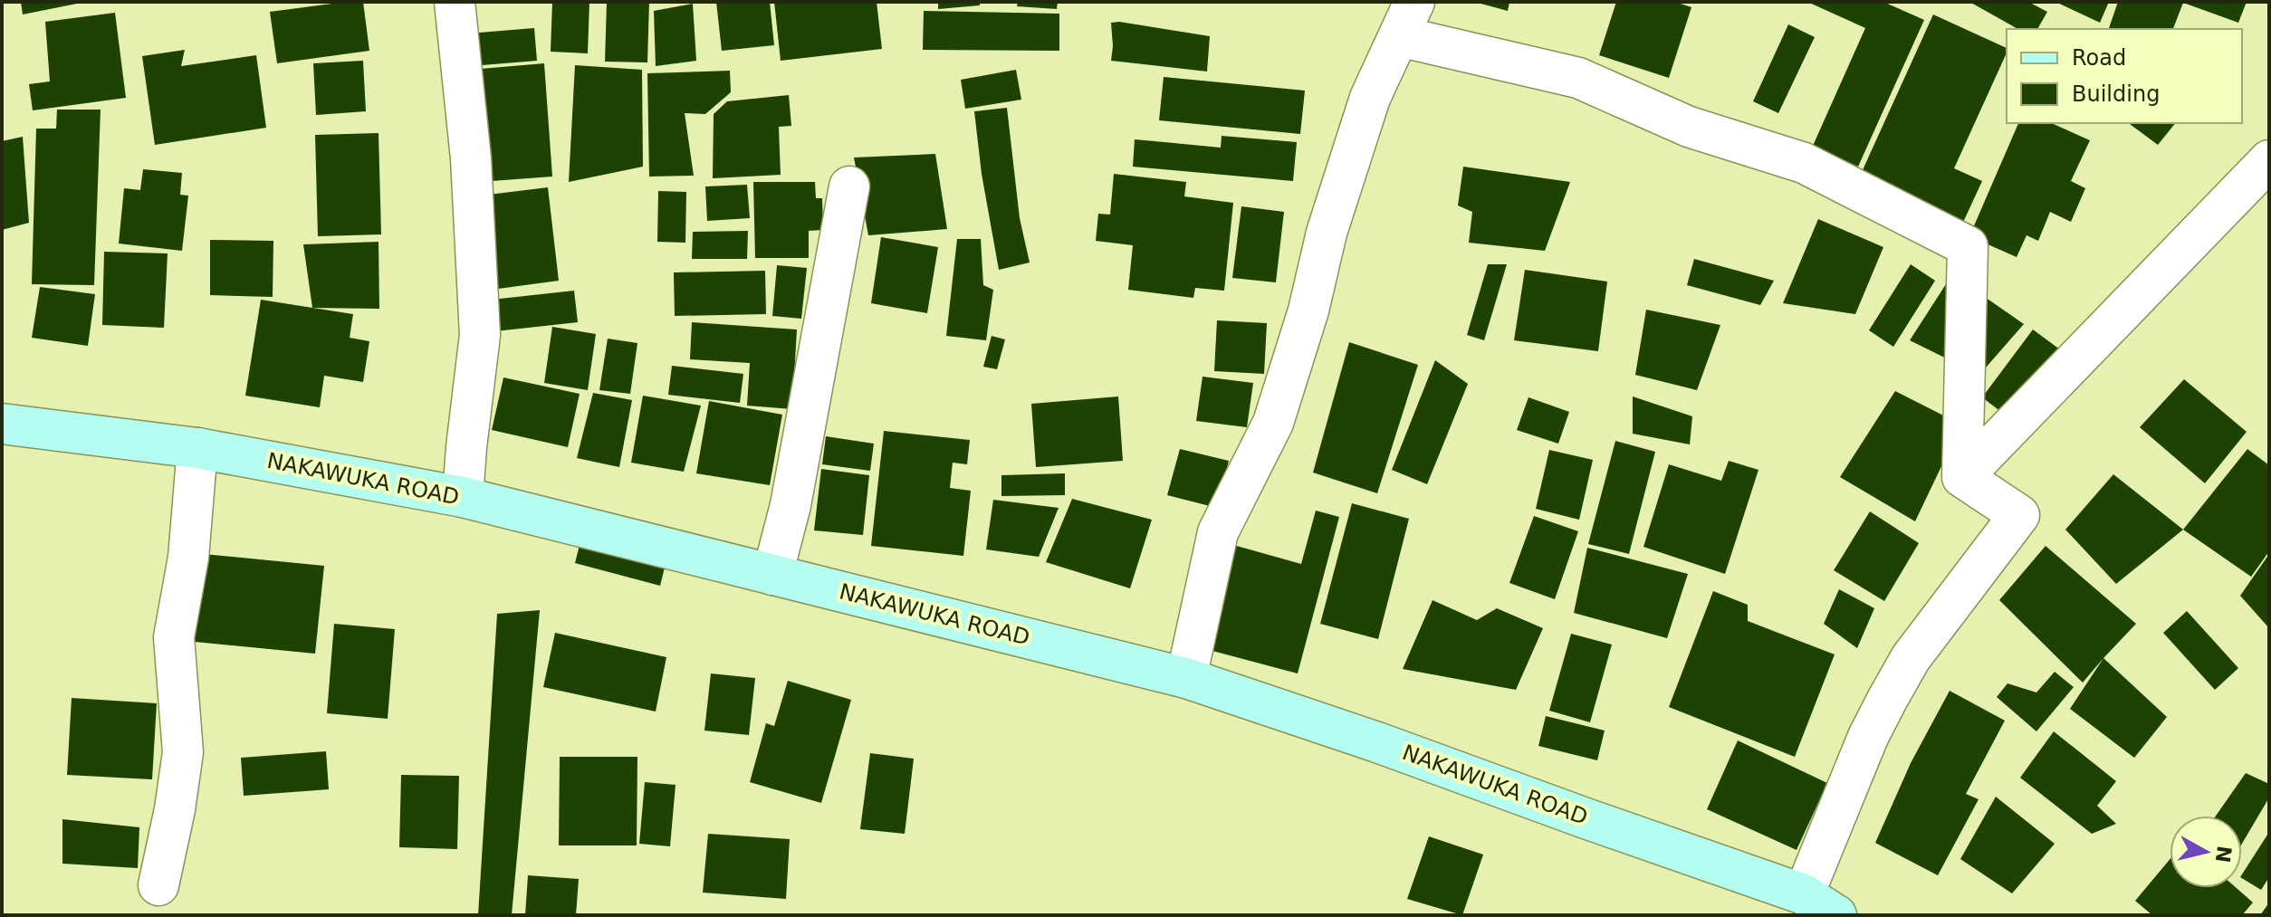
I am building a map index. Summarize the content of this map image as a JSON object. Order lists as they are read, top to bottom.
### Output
{
  "streets": {
    "main road": ["NAKAWUKA ROAD"]
  },
  "legend": ["Road", "Building"],
  "north": "right"
}
